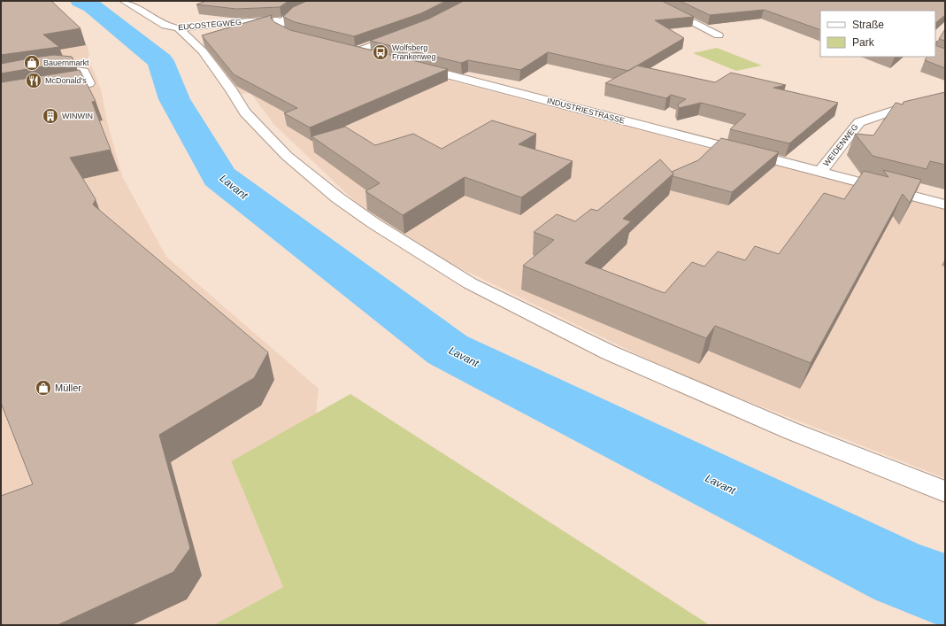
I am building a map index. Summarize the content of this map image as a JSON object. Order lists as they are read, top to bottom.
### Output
{
  "streets": {
    "street": ["EUCOSTEGWEG", "INDUSTRIESTRASSE", "WEIDENWEG"]
  },
  "crossings": [
    ["INDUSTRIESTRASSE", "WEIDENWEG"]
  ],
  "water": ["Lavant"],
  "places": {
    "bus stop": ["Wolfsberg Frankenweg"],
    "shop": ["Bauernmarkt", "Müller"],
    "restaurant": ["McDonald's"],
    "building": ["WINWIN"]
  },
  "legend": ["Straße", "Park"]
}
